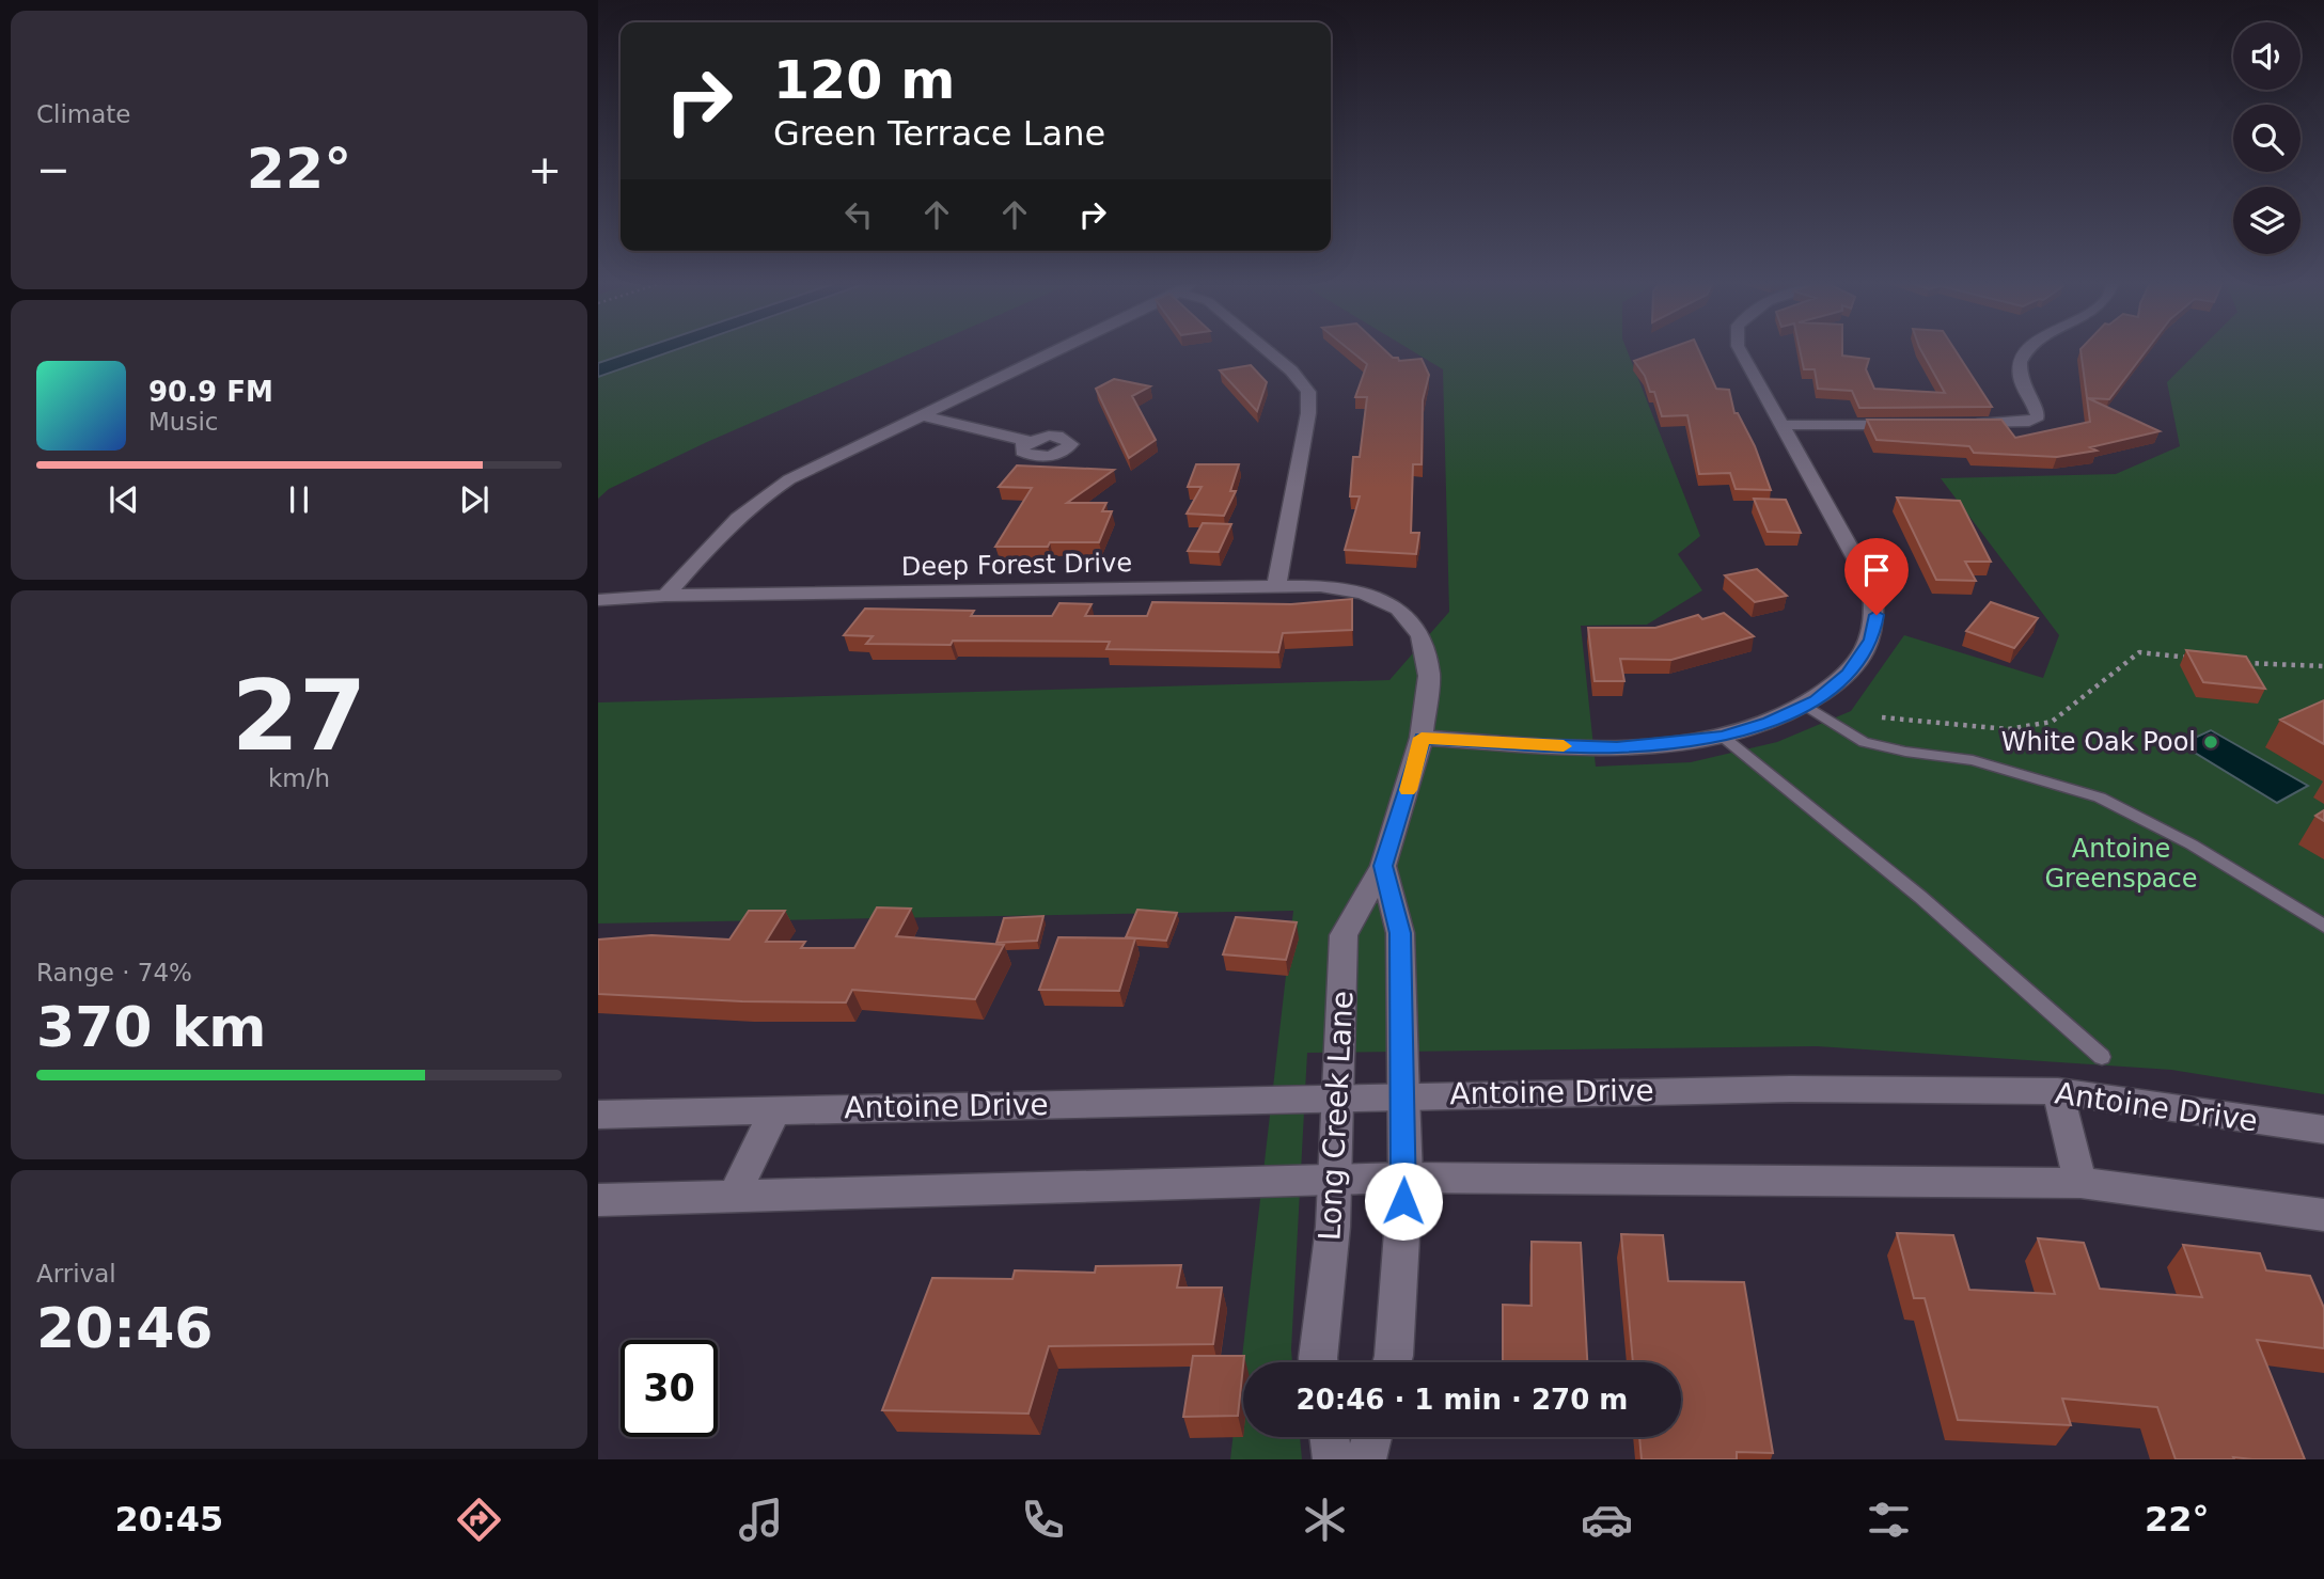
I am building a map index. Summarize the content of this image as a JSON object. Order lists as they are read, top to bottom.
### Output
{
  "streets": {
    "street": ["Deep Forest Drive", "Antoine Drive", "Long Creek Lane"]
  },
  "crossings": [
    ["Deep Forest Drive", "Long Creek Lane"],
    ["Antoine Drive", "Long Creek Lane"]
  ],
  "parks": ["Antoine Greenspace"],
  "places": ["White Oak Pool"],
  "page": {
    "tile": [
      "Climate",
      ["27", "km/h"],
      ["Range · 74%", "370 km"],
      ["Arrival", "20:46"]
    ],
    "turn": ["120 m", "Green Terrace Lane"],
    "heat": ["−", "22°", "+"],
    "song": ["90.9 FM", "Music"],
    "limit": "30",
    "trip": "20:46 · 1 min · 270 m",
    "tabs": ["20:45", "22°"]
  }
}
